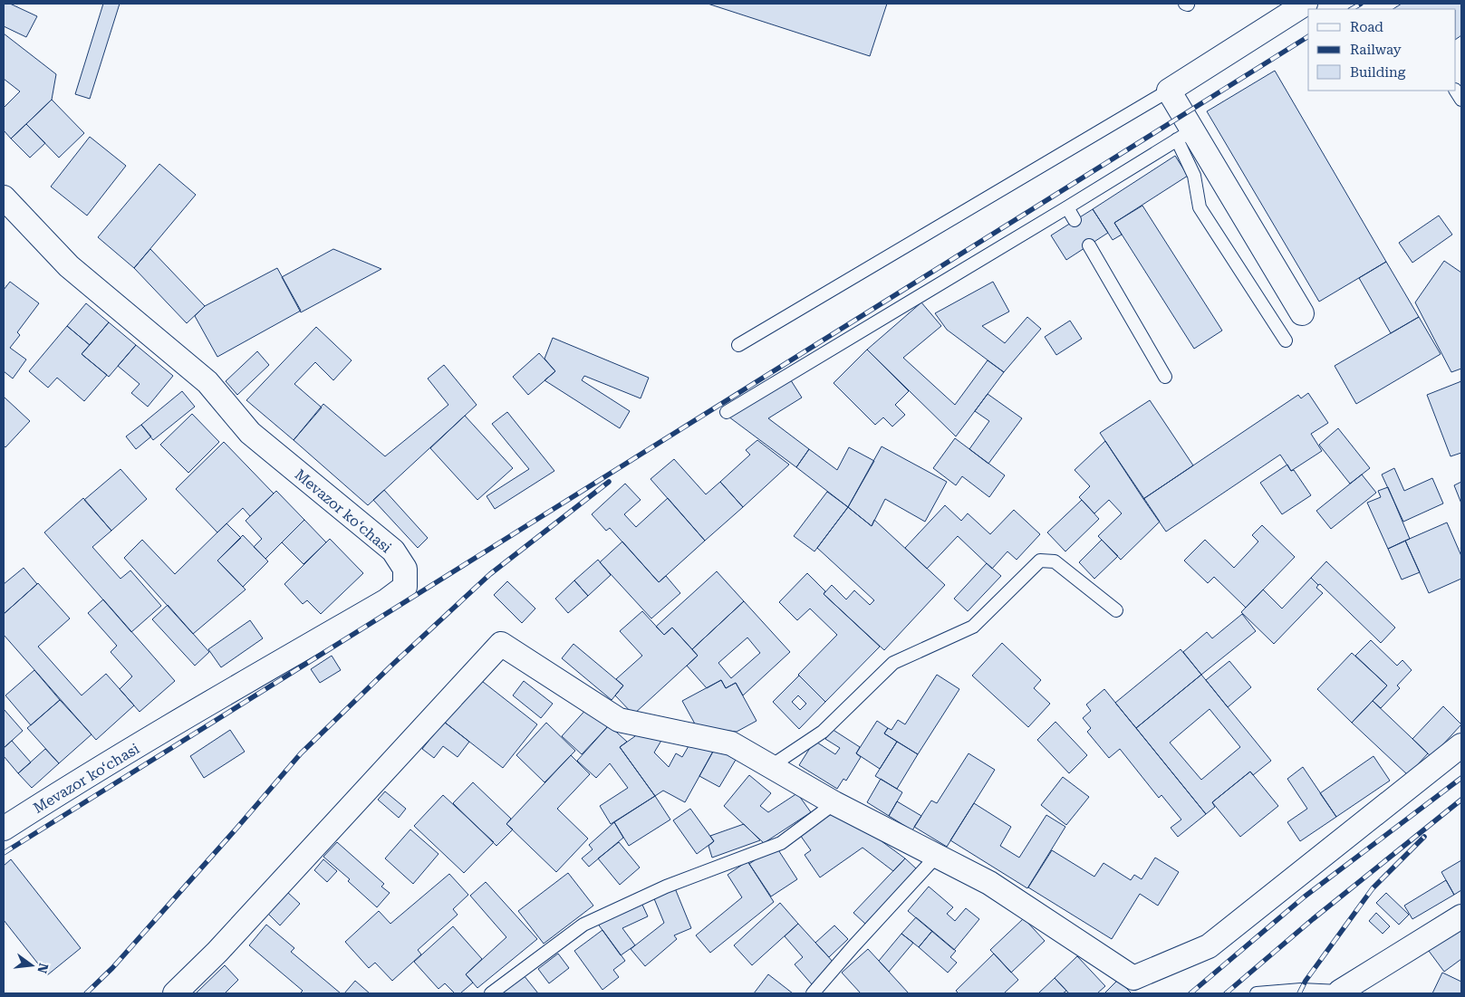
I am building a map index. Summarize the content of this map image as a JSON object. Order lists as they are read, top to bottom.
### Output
{
  "streets": {
    "street": ["Mevazor koʻchasi"]
  },
  "legend": ["Road", "Railway", "Building"],
  "north": "right"
}
